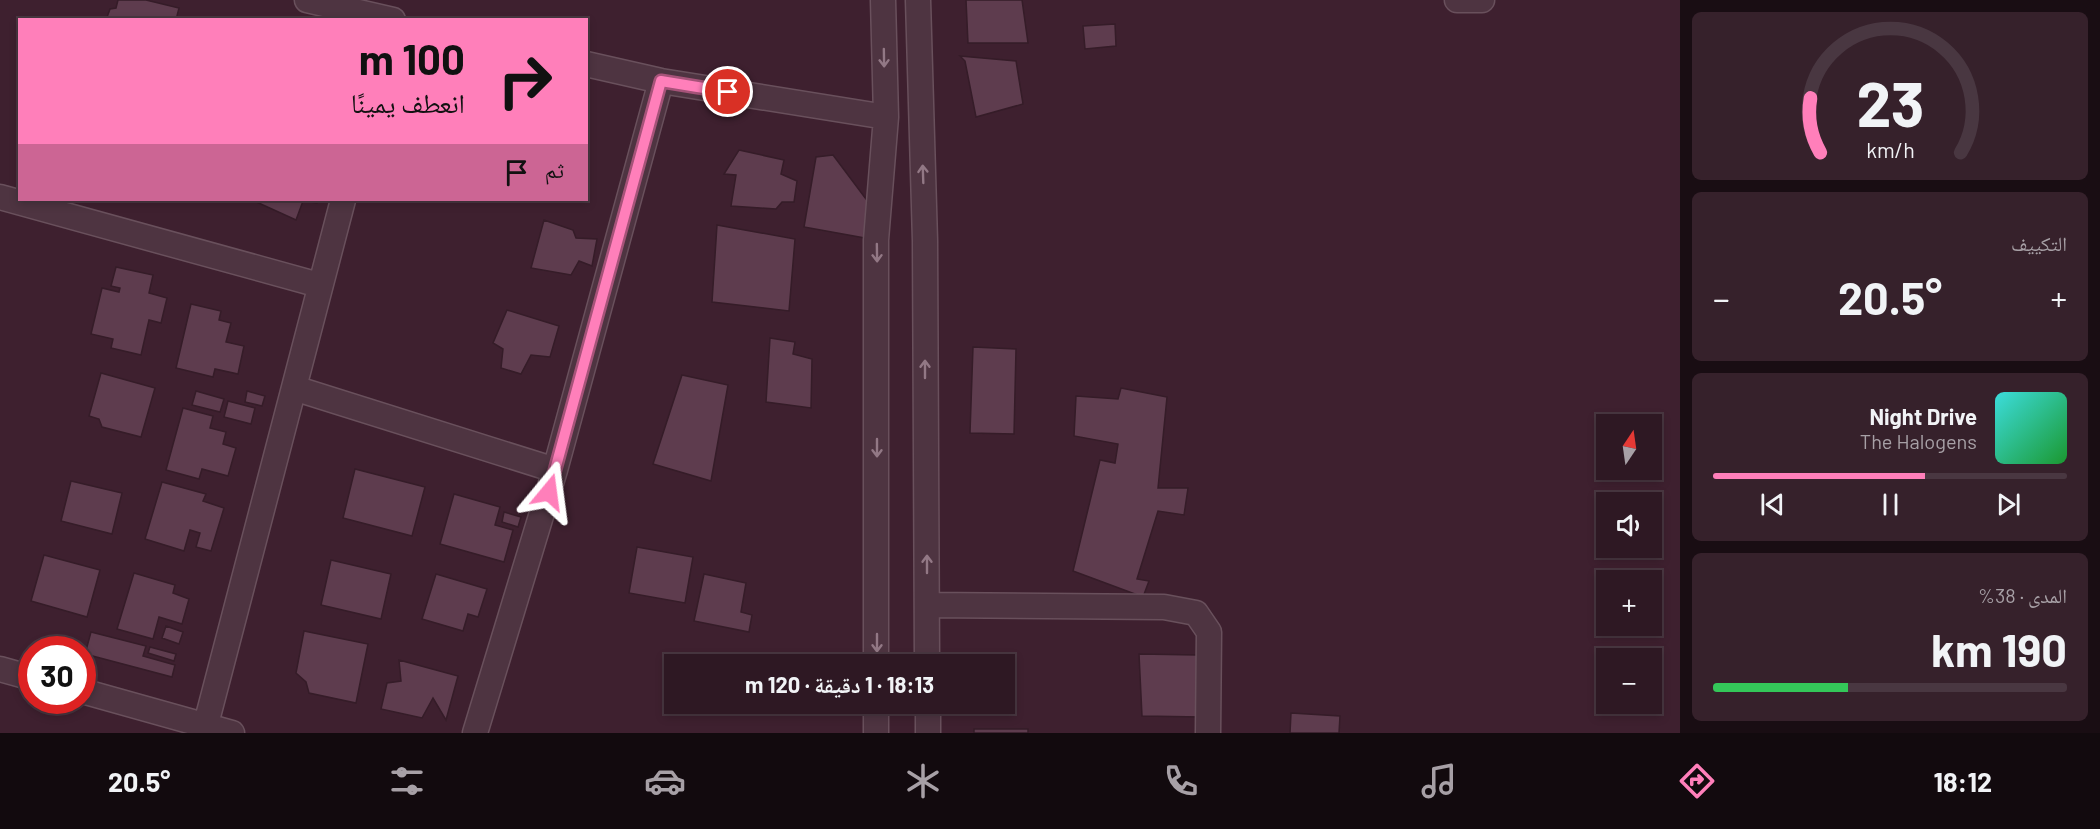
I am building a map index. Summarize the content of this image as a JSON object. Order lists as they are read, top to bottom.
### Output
{
  "north": "top",
  "page": {
    "turn": ["100 m", "انعطف يمينًا"],
    "then": "ثم",
    "tile": [
      "التكييف",
      ["المدى · 38%", "190 km"]
    ],
    "heat": ["−", "20.5°", "+"],
    "song": ["Night Drive", "The Halogens"],
    "map_buttons": ["+", "−"],
    "limit": "30",
    "trip": "18:13 · 1 دقيقة · 120 m",
    "tabs": ["18:12", "20.5°"],
    "gauge": ["23", "km/h"]
  }
}
